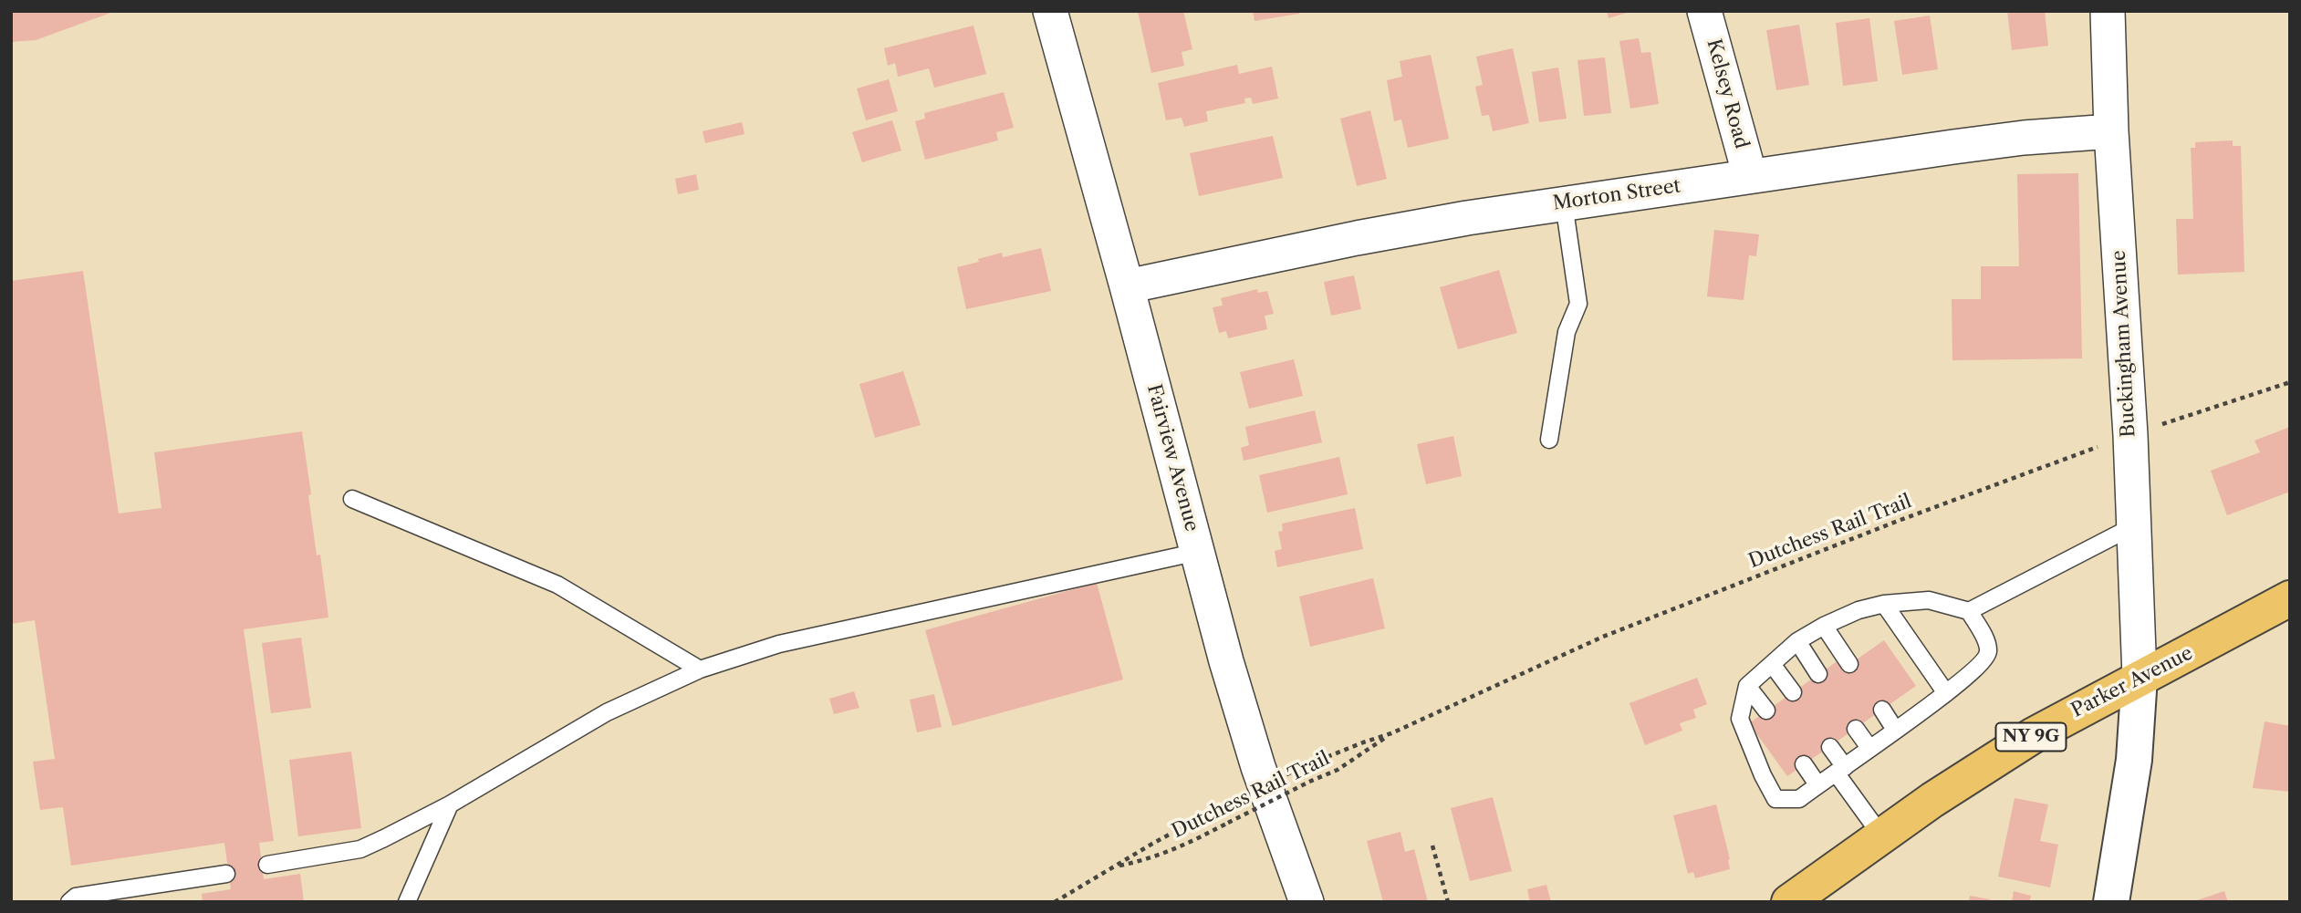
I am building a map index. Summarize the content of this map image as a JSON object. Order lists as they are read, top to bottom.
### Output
{
  "streets": {
    "main road": ["Parker Avenue", "NY 9G"],
    "street": [
      "Kelsey Road",
      "Morton Street",
      "Buckingham Avenue",
      "Fairview Avenue"
    ],
    "path": ["Dutchess Rail Trail"]
  },
  "crossings": [
    ["Kelsey Road", "Morton Street"],
    ["Morton Street", "Buckingham Avenue"],
    ["Morton Street", "Fairview Avenue"],
    ["Buckingham Avenue", "Dutchess Rail Trail"],
    ["Buckingham Avenue", "Parker Avenue"]
  ]
}
